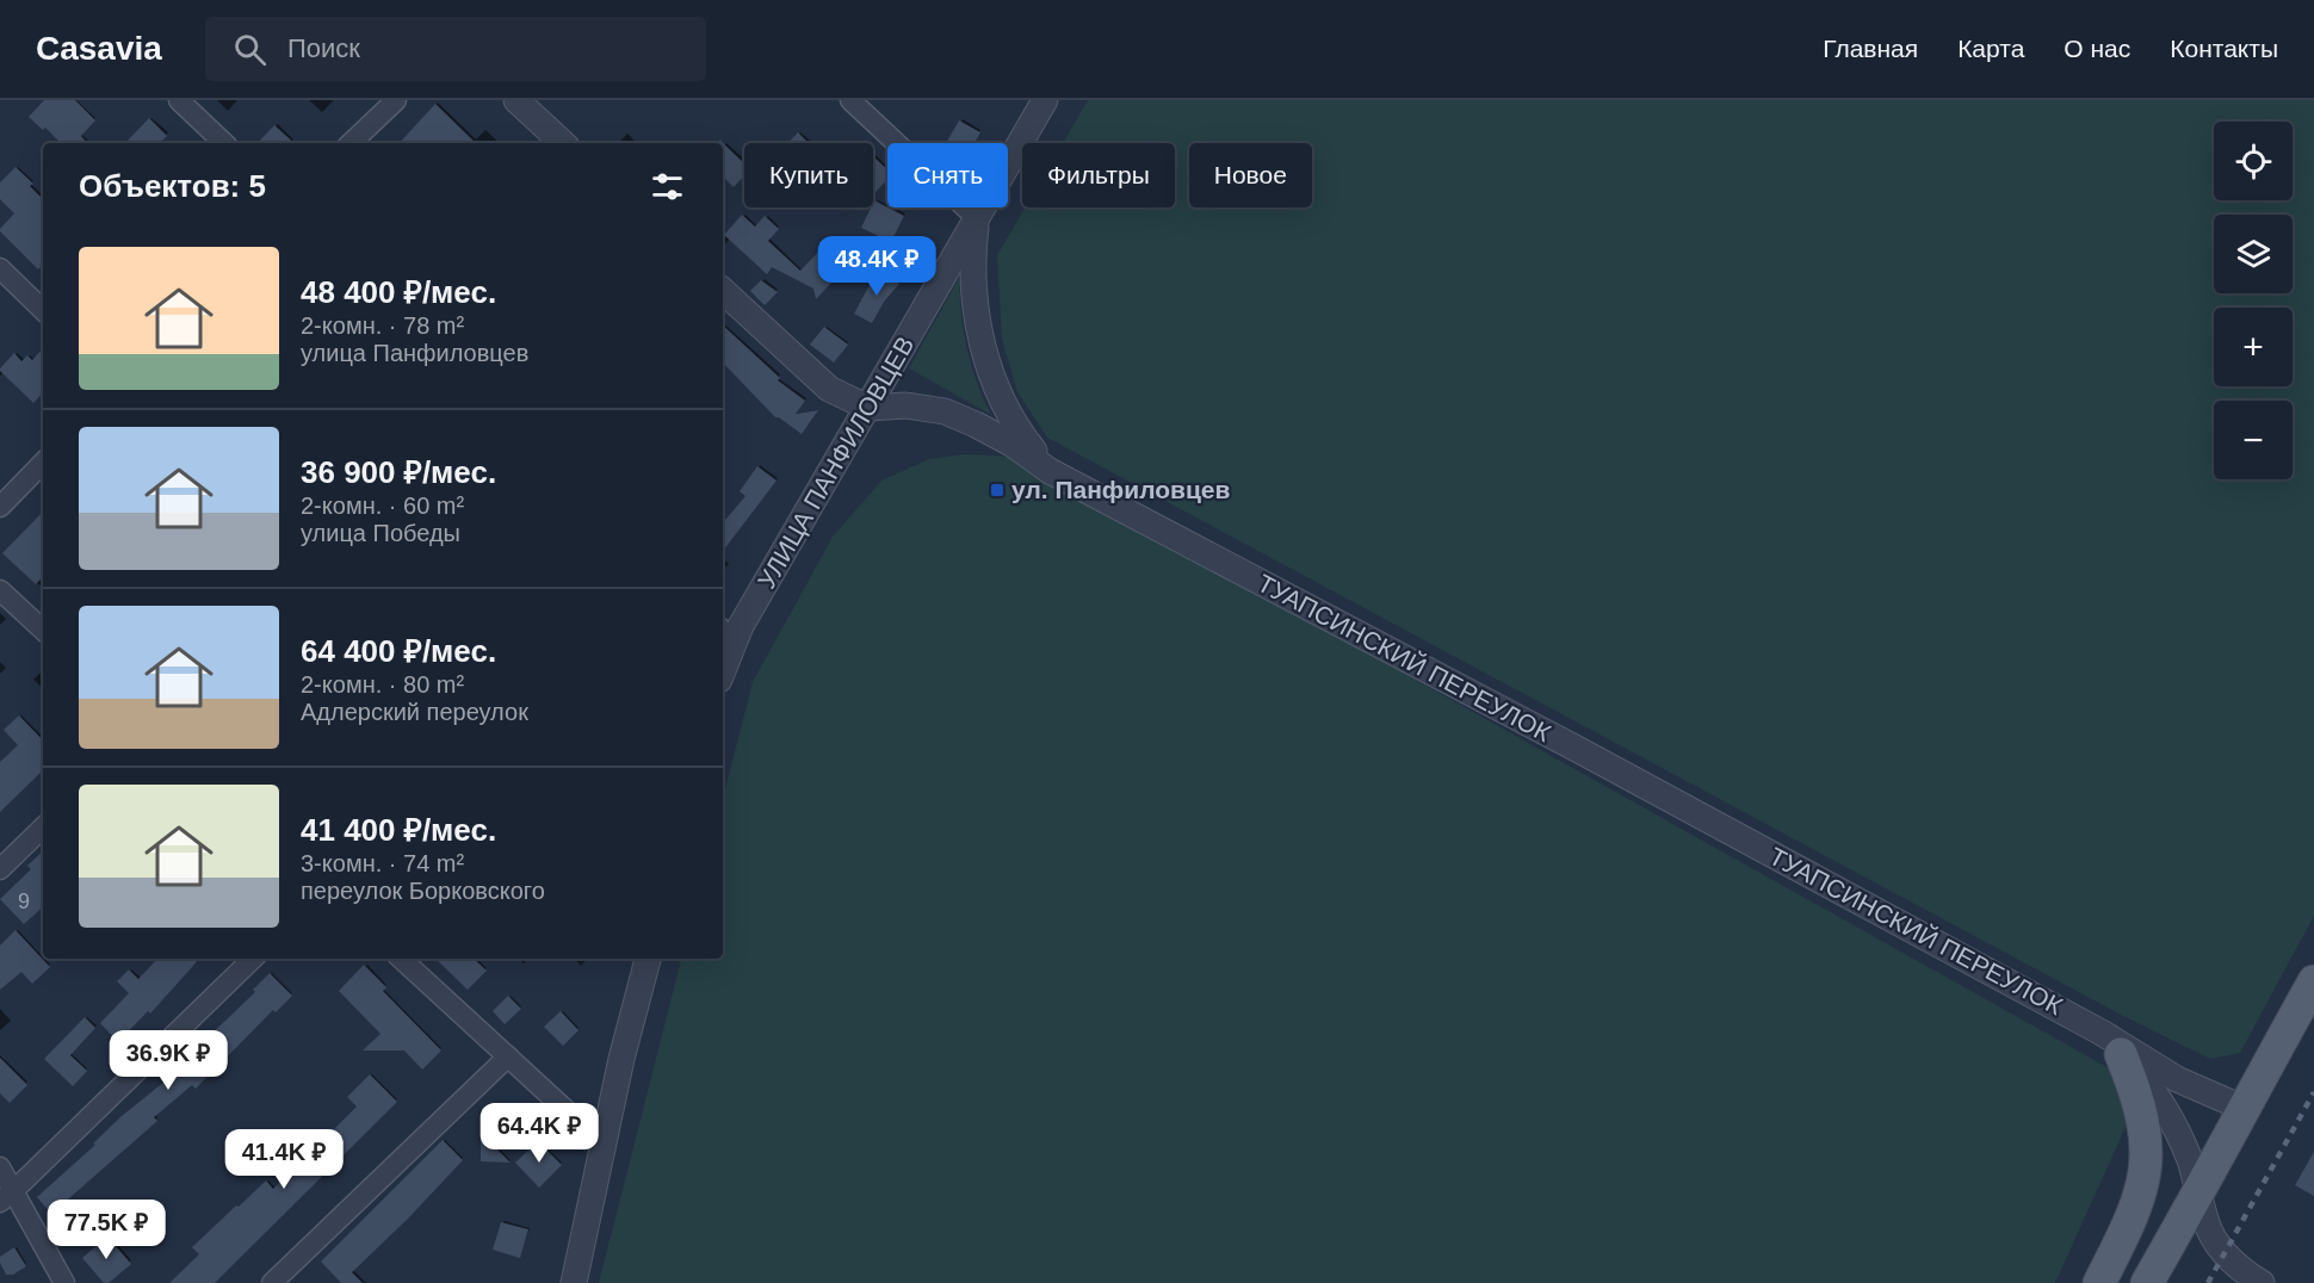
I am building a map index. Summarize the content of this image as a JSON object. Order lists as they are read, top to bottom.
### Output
{
  "streets": {
    "street": ["УЛИЦА ПАНФИЛОВЦЕВ", "ТУАПСИНСКИЙ ПЕРЕУЛОК"]
  },
  "crossings": [
    ["УЛИЦА ПАНФИЛОВЦЕВ", "ТУАПСИНСКИЙ ПЕРЕУЛОК"]
  ],
  "places": {
    "transit": ["ул. Панфиловцев"]
  },
  "house_numbers": ["9"],
  "page": {
    "header": "Casavia",
    "search": "Поиск",
    "nav": [
      "Главная",
      "Карта",
      "О нас",
      "Контакты"
    ],
    "map_buttons": ["+", "−"],
    "chip": [
      "Купить",
      "Снять",
      "Фильтры",
      "Новое"
    ],
    "heading": "Объектов: 5",
    "list": [
      {
        "name": "48 400 ₽/мес.",
        "note": "2-комн. · 78 m² · улица Панфиловцев"
      },
      {
        "name": "36 900 ₽/мес.",
        "note": "2-комн. · 60 m² · улица Победы"
      },
      {
        "name": "64 400 ₽/мес.",
        "note": "2-комн. · 80 m² · Адлерский переулок"
      },
      {
        "name": "41 400 ₽/мес.",
        "note": "3-комн. · 74 m² · переулок Борковского"
      }
    ],
    "price": [
      "48.4K ₽",
      "36.9K ₽",
      "64.4K ₽",
      "41.4K ₽",
      "77.5K ₽"
    ]
  }
}
